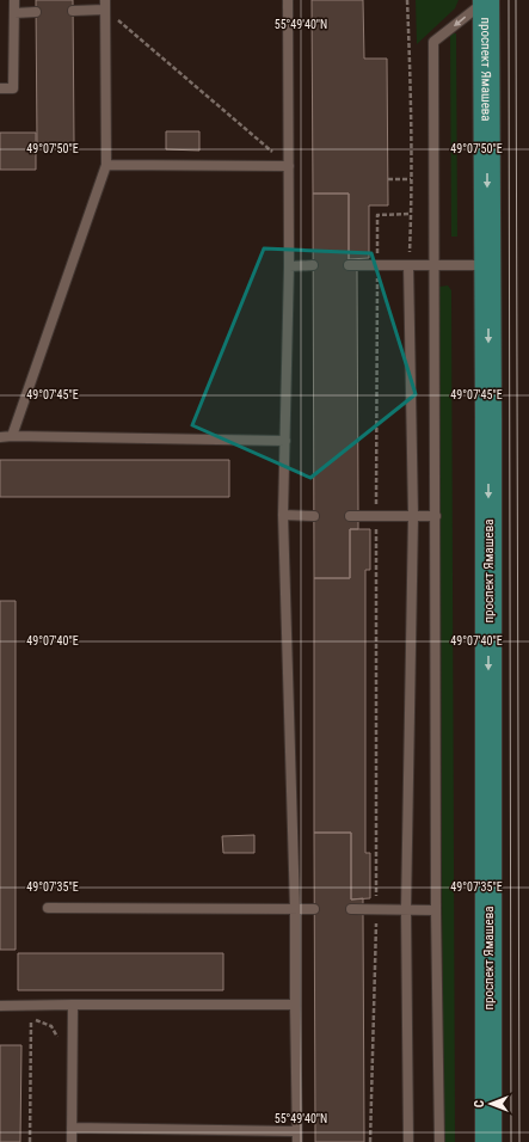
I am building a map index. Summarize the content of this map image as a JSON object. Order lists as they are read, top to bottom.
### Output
{
  "streets": {
    "main road": ["проспект Ямашева"]
  },
  "one_way": ["проспект Ямашева"],
  "north": "left",
  "coordinates": [
    "55°49'40\"N",
    "49°07'50\"E",
    "49°07'45\"E",
    "49°07'40\"E",
    "49°07'35\"E"
  ]
}
